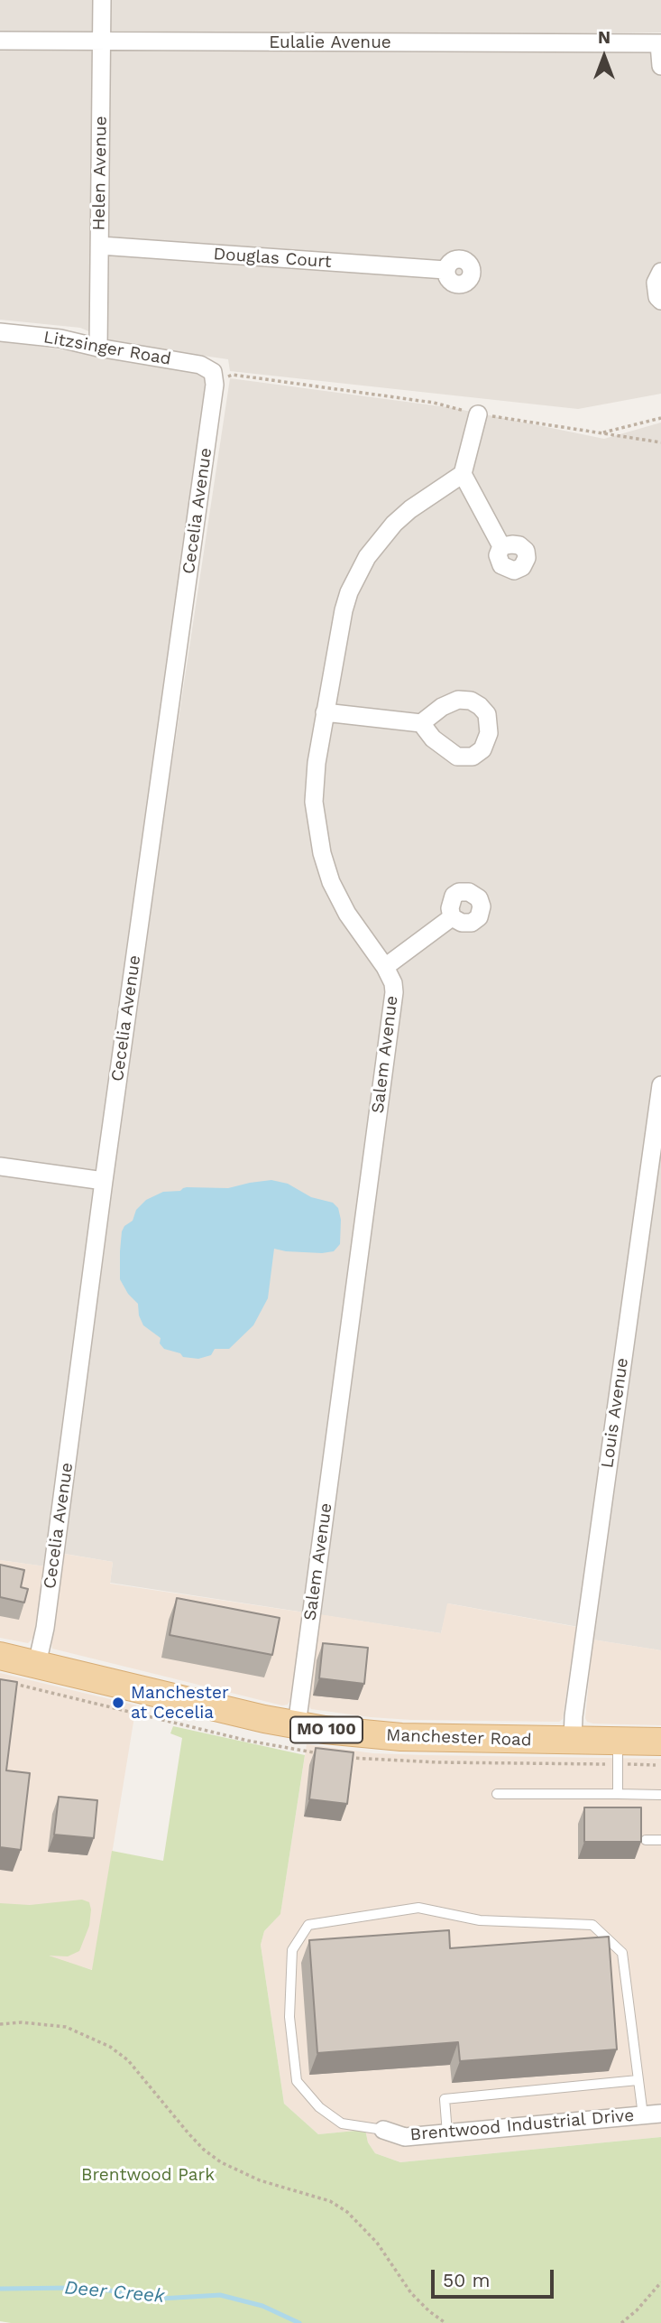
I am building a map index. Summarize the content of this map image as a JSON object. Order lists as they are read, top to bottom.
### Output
{
  "streets": {
    "main road": ["MO 100", "Manchester Road"],
    "street": [
      "Eulalie Avenue",
      "Helen Avenue",
      "Douglas Court",
      "Litzsinger Road",
      "Cecelia Avenue",
      "Salem Avenue",
      "Louis Avenue",
      "Brentwood Industrial Drive"
    ]
  },
  "crossings": [
    ["Eulalie Avenue", "Helen Avenue"],
    ["Helen Avenue", "Douglas Court"],
    ["Helen Avenue", "Litzsinger Road"],
    ["Litzsinger Road", "Cecelia Avenue"],
    ["Cecelia Avenue", "Manchester Road"],
    ["Salem Avenue", "Manchester Road"],
    ["Louis Avenue", "Manchester Road"]
  ],
  "water": ["Deer Creek"],
  "parks": ["Brentwood Park"],
  "places": ["Manchester at Cecelia"],
  "scale_bar": "50 m",
  "north": "top"
}
